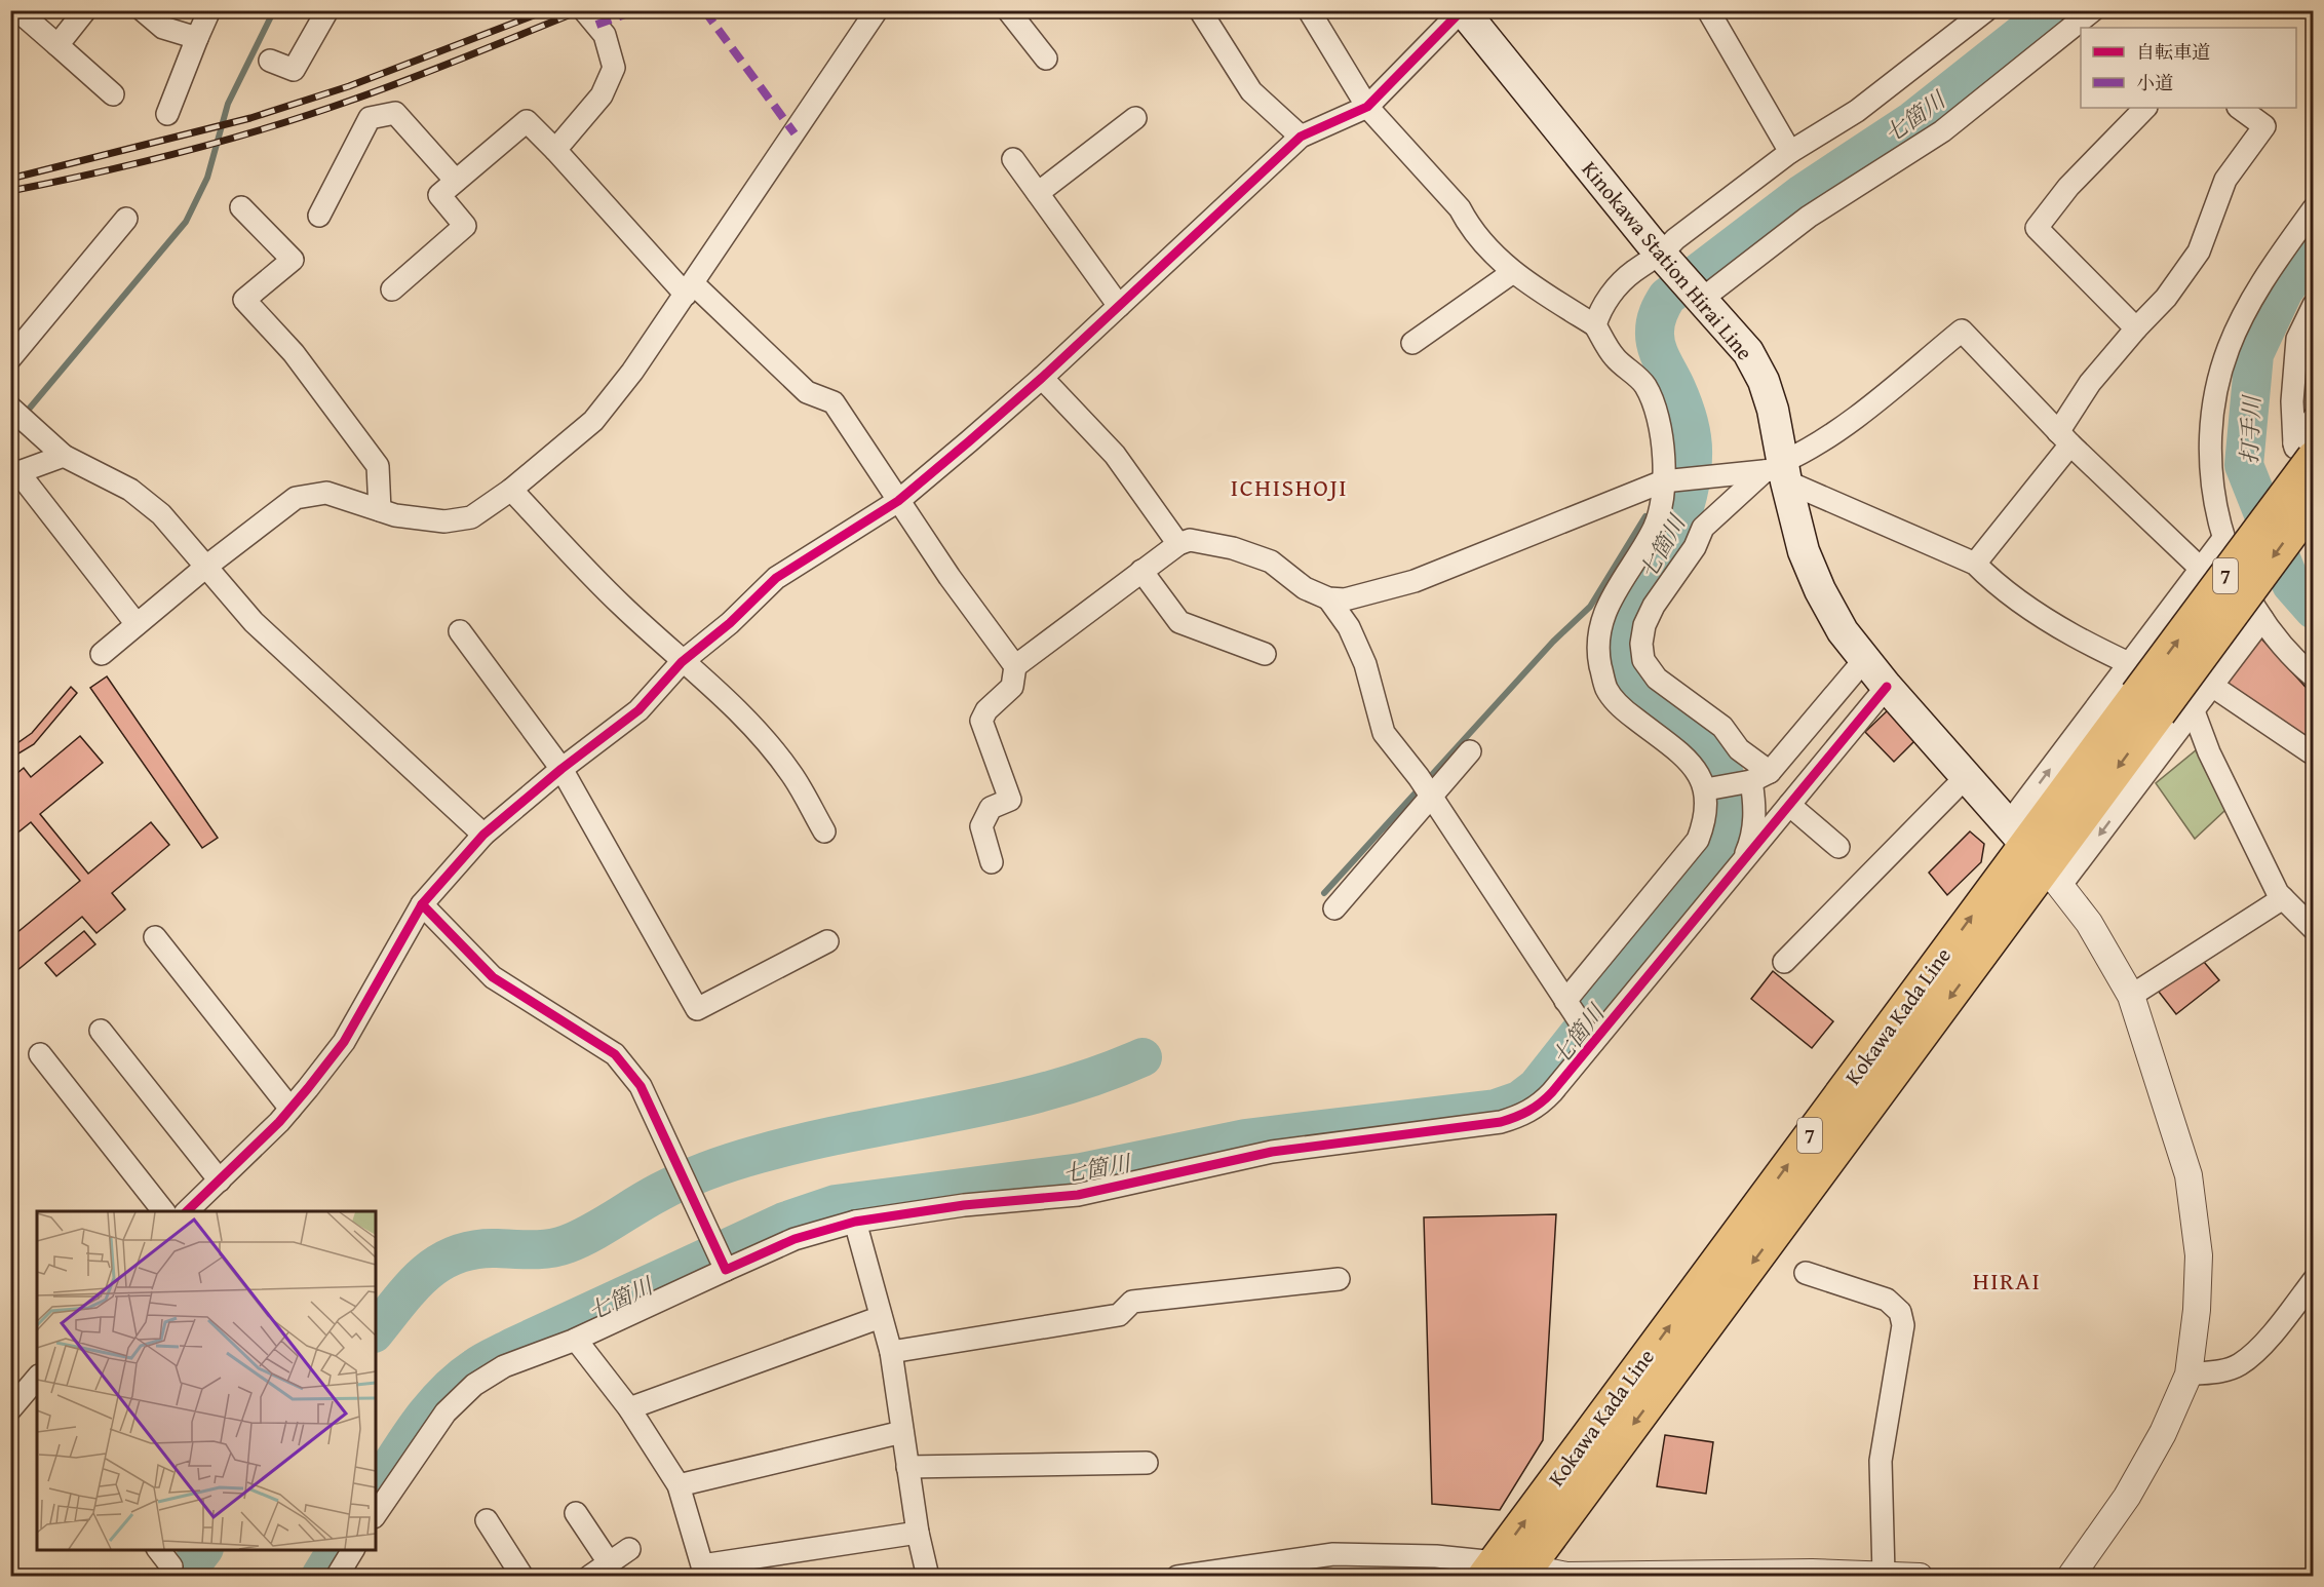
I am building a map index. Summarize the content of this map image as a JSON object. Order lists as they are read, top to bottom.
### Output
{
  "streets": {
    "main road": ["Kinokawa Station Hirai Line", "7", "Kokawa Kada Line"]
  },
  "crossings": [
    ["Kinokawa Station Hirai Line", "Kokawa Kada Line"]
  ],
  "districts": ["ICHISHOJI", "HIRAI"],
  "water": ["七箇川", "打手川"],
  "legend": ["自転車道", "小道"]
}
